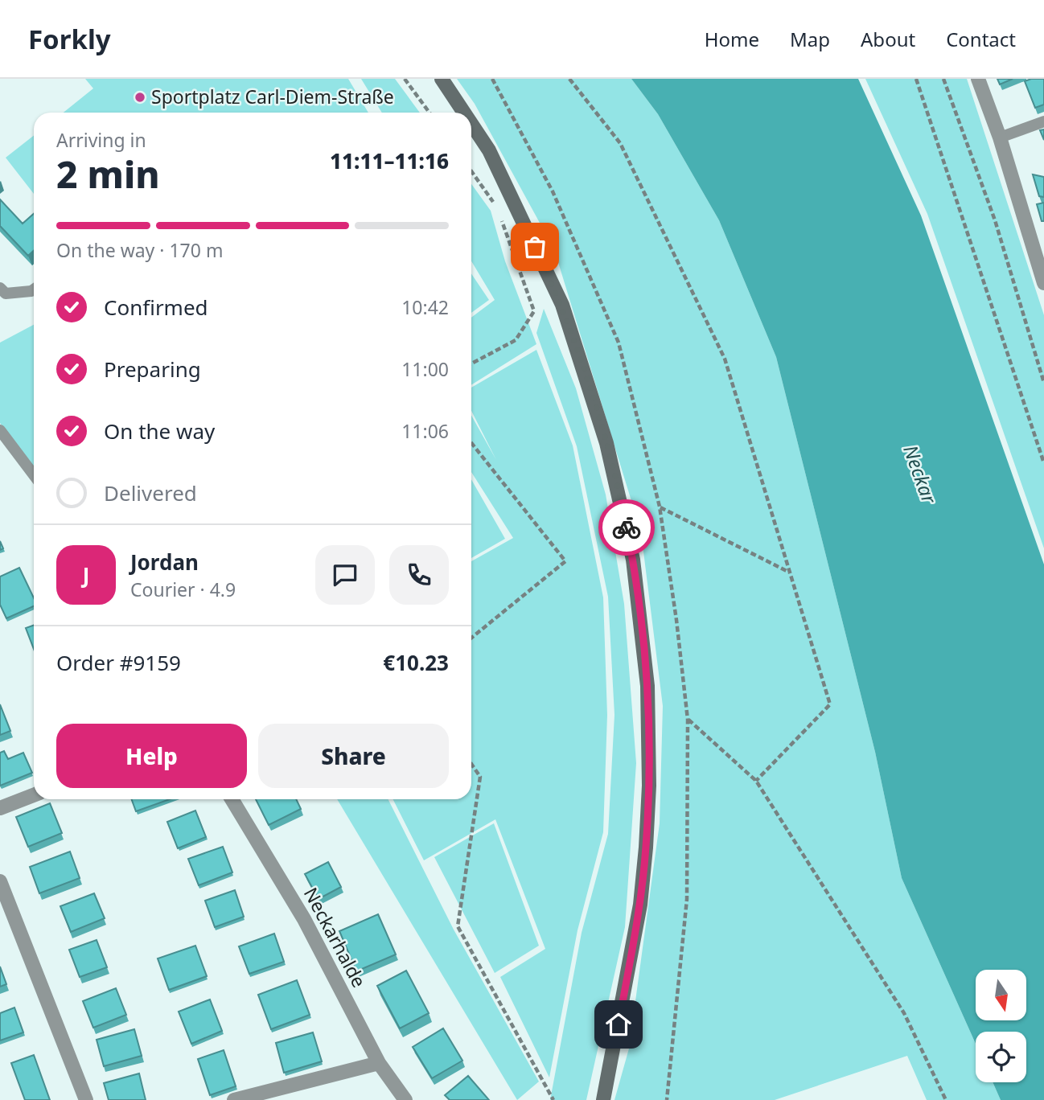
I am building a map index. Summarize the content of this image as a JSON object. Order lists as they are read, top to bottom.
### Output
{
  "streets": {
    "street": ["Neckarhalde"]
  },
  "water": ["Neckar"],
  "places": ["Sportplatz Carl-Diem-Straße"],
  "north": "bottom",
  "page": {
    "header": "Forkly",
    "nav": [
      "Home",
      "Map",
      "About",
      "Contact"
    ],
    "heading": ["2 min", "Arriving in", "11:11–11:16"],
    "panel": [
      "Jordan",
      "Courier · 4.9",
      "Order #9159",
      "€10.23"
    ],
    "bar": "On the way · 170 m",
    "list": [
      ["Confirmed", "10:42"],
      ["Preparing", "11:00"],
      ["On the way", "11:06"],
      "Delivered"
    ],
    "round": "J",
    "buttons": ["Help", "Share"]
  }
}
